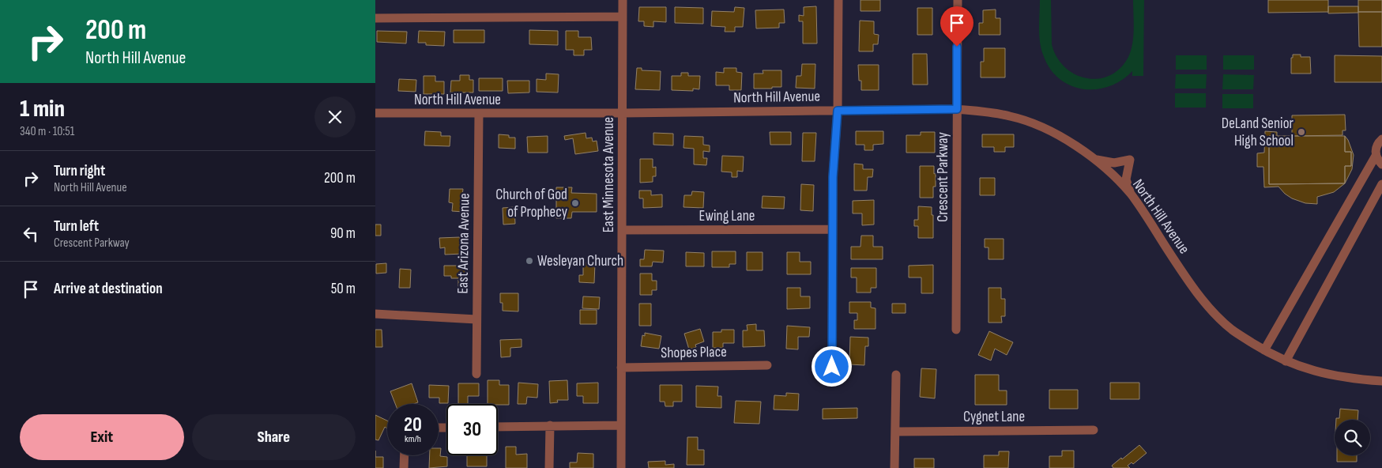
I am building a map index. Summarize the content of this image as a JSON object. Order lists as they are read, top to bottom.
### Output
{
  "streets": {
    "street": [
      "North Hill Avenue",
      "East Minnesota Avenue",
      "Crescent Parkway",
      "Ewing Lane",
      "East Arizona Avenue",
      "Shopes Place",
      "Cygnet Lane"
    ]
  },
  "crossings": [
    ["North Hill Avenue", "East Minnesota Avenue"],
    ["North Hill Avenue", "Crescent Parkway"],
    ["North Hill Avenue", "East Arizona Avenue"],
    ["East Minnesota Avenue", "Ewing Lane"],
    ["East Minnesota Avenue", "Shopes Place"]
  ],
  "places": ["DeLand Senior High School", "Church of God of Prophecy", "Wesleyan Church"],
  "page": {
    "turn": ["200 m", "North Hill Avenue"],
    "heading": ["1 min", "340 m · 10:51"],
    "list": [
      {
        "name": "Turn right",
        "note": "North Hill Avenue",
        "value": "200 m"
      },
      {
        "name": "Turn left",
        "note": "Crescent Parkway",
        "value": "90 m"
      },
      {
        "name": "Arrive at destination",
        "value": "50 m"
      }
    ],
    "speed": "20 km/h",
    "limit": "30",
    "buttons": ["Exit", "Share"]
  }
}
